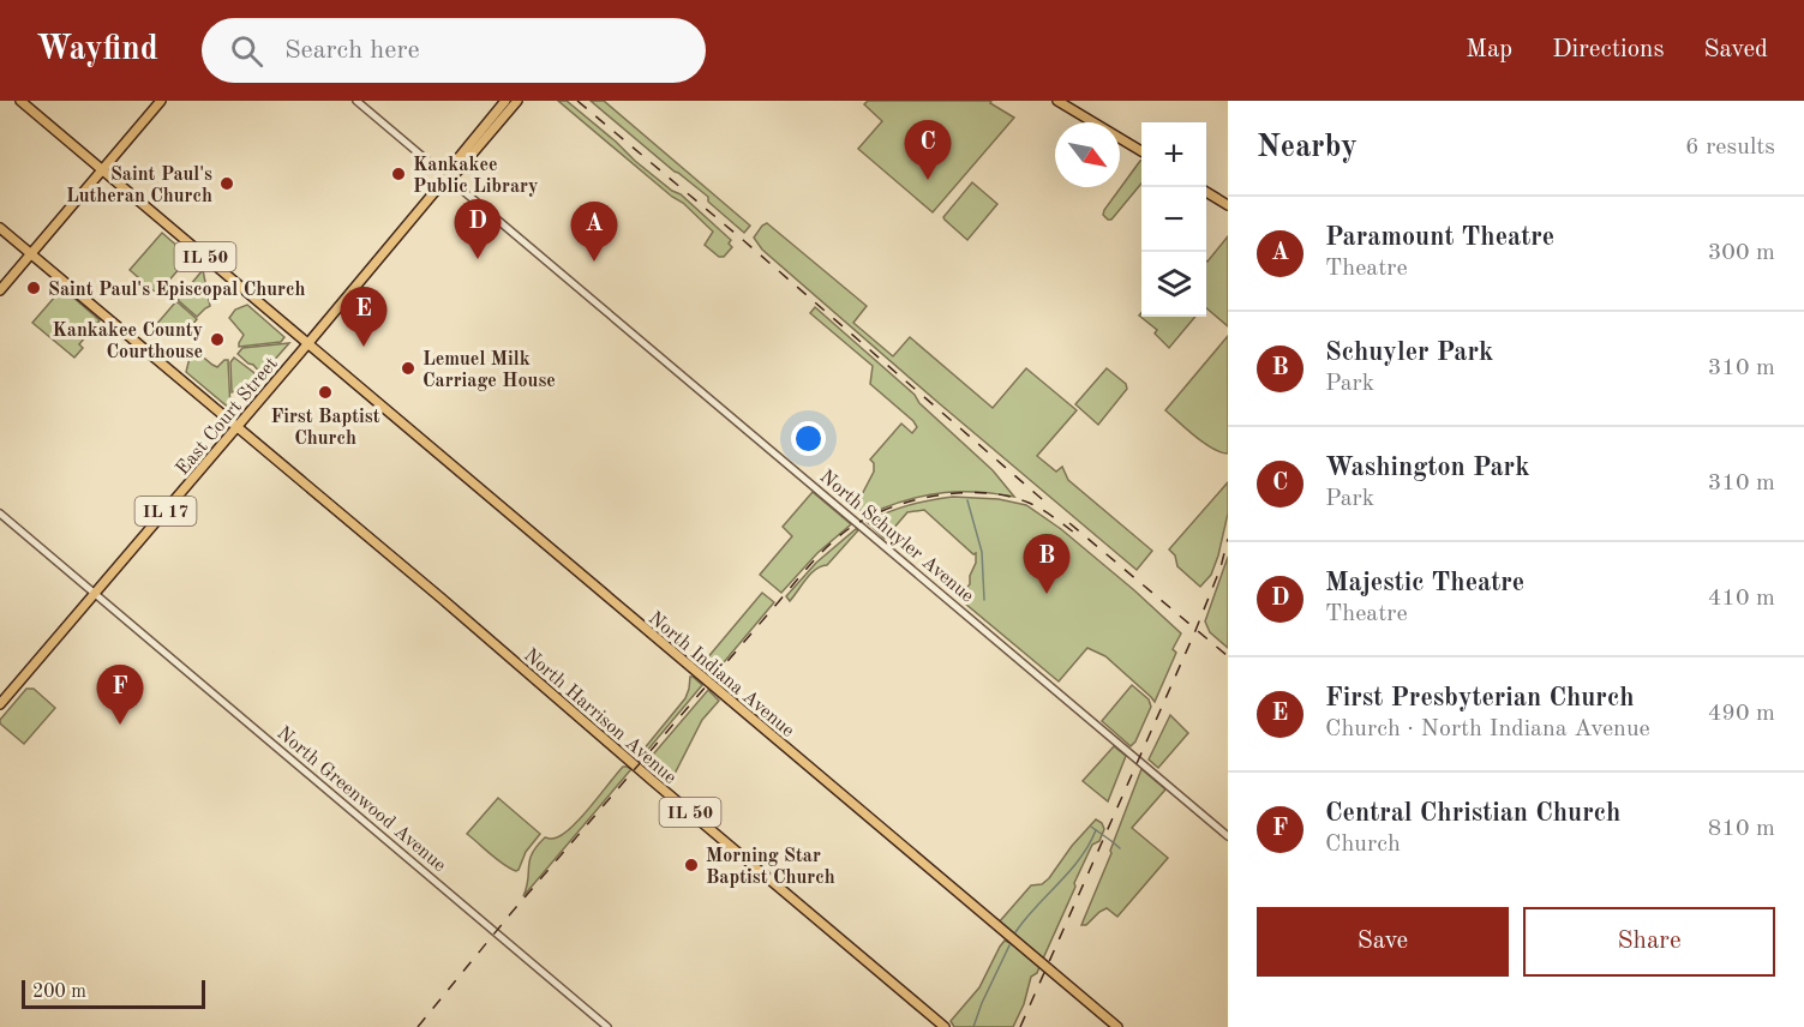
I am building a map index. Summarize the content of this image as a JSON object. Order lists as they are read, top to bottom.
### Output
{
  "streets": {
    "main road": [
      "IL 50",
      "East Court Street",
      "IL 17",
      "North Indiana Avenue",
      "North Harrison Avenue"
    ],
    "street": ["North Schuyler Avenue", "North Greenwood Avenue"]
  },
  "crossings": [
    ["IL 50", "East Court Street"],
    ["IL 50", "North Indiana Avenue"],
    ["IL 50", "North Harrison Avenue"],
    ["East Court Street", "North Schuyler Avenue"],
    ["East Court Street", "North Indiana Avenue"],
    ["East Court Street", "North Harrison Avenue"],
    ["East Court Street", "North Greenwood Avenue"]
  ],
  "places": [
    "Kankakee Public Library",
    "Saint Paul's Lutheran Church",
    "Saint Paul's Episcopal Church",
    "Kankakee County Courthouse",
    "Lemuel Milk Carriage House",
    "First Baptist Church",
    "Morning Star Baptist Church"
  ],
  "scale_bar": "200 m",
  "north": "bottom right",
  "page": {
    "header": "Wayfind",
    "search": "Search here",
    "nav": ["Map", "Directions", "Saved"],
    "heading": ["Nearby", "6 results"],
    "pins": [
      "C",
      "D",
      "A",
      "E",
      "B",
      "F"
    ],
    "map_buttons": ["+", "−"],
    "list": [
      {
        "mark": "A",
        "name": "Paramount Theatre",
        "note": "Theatre",
        "value": "300 m"
      },
      {
        "mark": "B",
        "name": "Schuyler Park",
        "note": "Park",
        "value": "310 m"
      },
      {
        "mark": "C",
        "name": "Washington Park",
        "note": "Park",
        "value": "310 m"
      },
      {
        "mark": "D",
        "name": "Majestic Theatre",
        "note": "Theatre",
        "value": "410 m"
      },
      {
        "mark": "E",
        "name": "First Presbyterian Church",
        "note": "Church · North Indiana Avenue",
        "value": "490 m"
      },
      {
        "mark": "F",
        "name": "Central Christian Church",
        "note": "Church",
        "value": "810 m"
      }
    ],
    "buttons": ["Save", "Share"],
    "scale": "200 m"
  }
}
